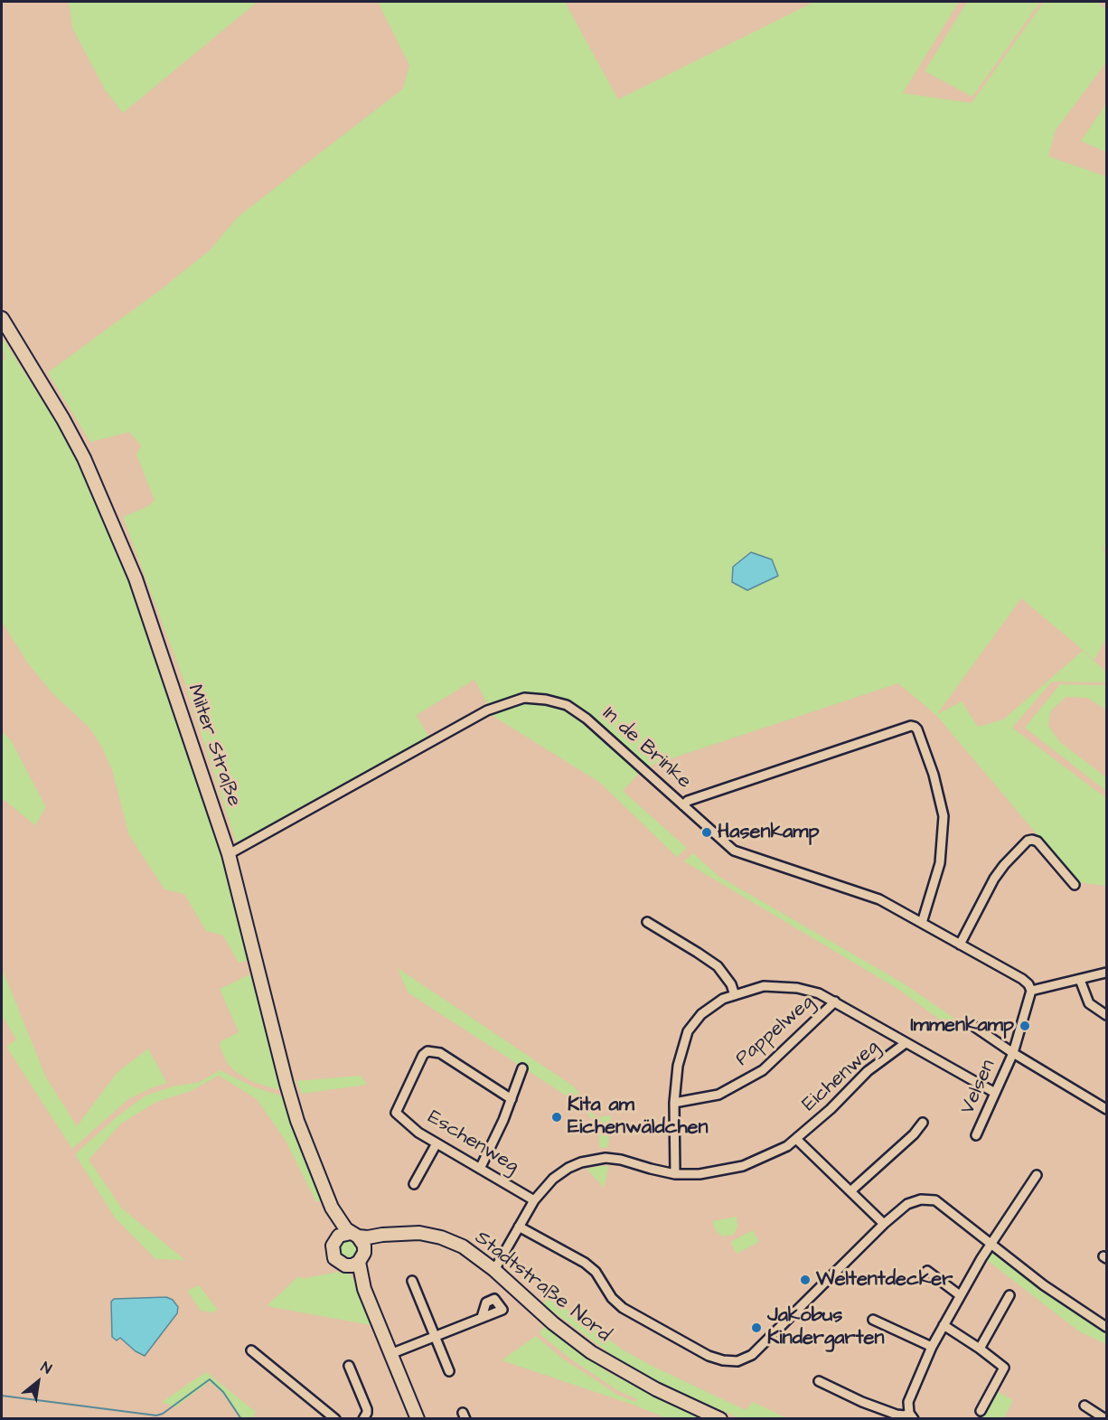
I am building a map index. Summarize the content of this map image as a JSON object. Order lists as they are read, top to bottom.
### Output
{
  "streets": {
    "main road": ["Milter Straße", "Stadtstraße Nord"],
    "street": [
      "In de Brinke",
      "Pappelweg",
      "Eichenweg",
      "Velsen",
      "Eschenweg"
    ]
  },
  "crossings": [
    ["Milter Straße", "In de Brinke"],
    ["Milter Straße", "Stadtstraße Nord"],
    ["Eichenweg", "Velsen"],
    ["Eichenweg", "Eschenweg"],
    ["Eichenweg", "Stadtstraße Nord"]
  ],
  "places": [
    "Hasenkamp",
    "Immenkamp",
    "Kita am Eichenwäldchen",
    "Weltentdecker",
    "Jakobus Kindergarten"
  ],
  "north": "top right"
}
